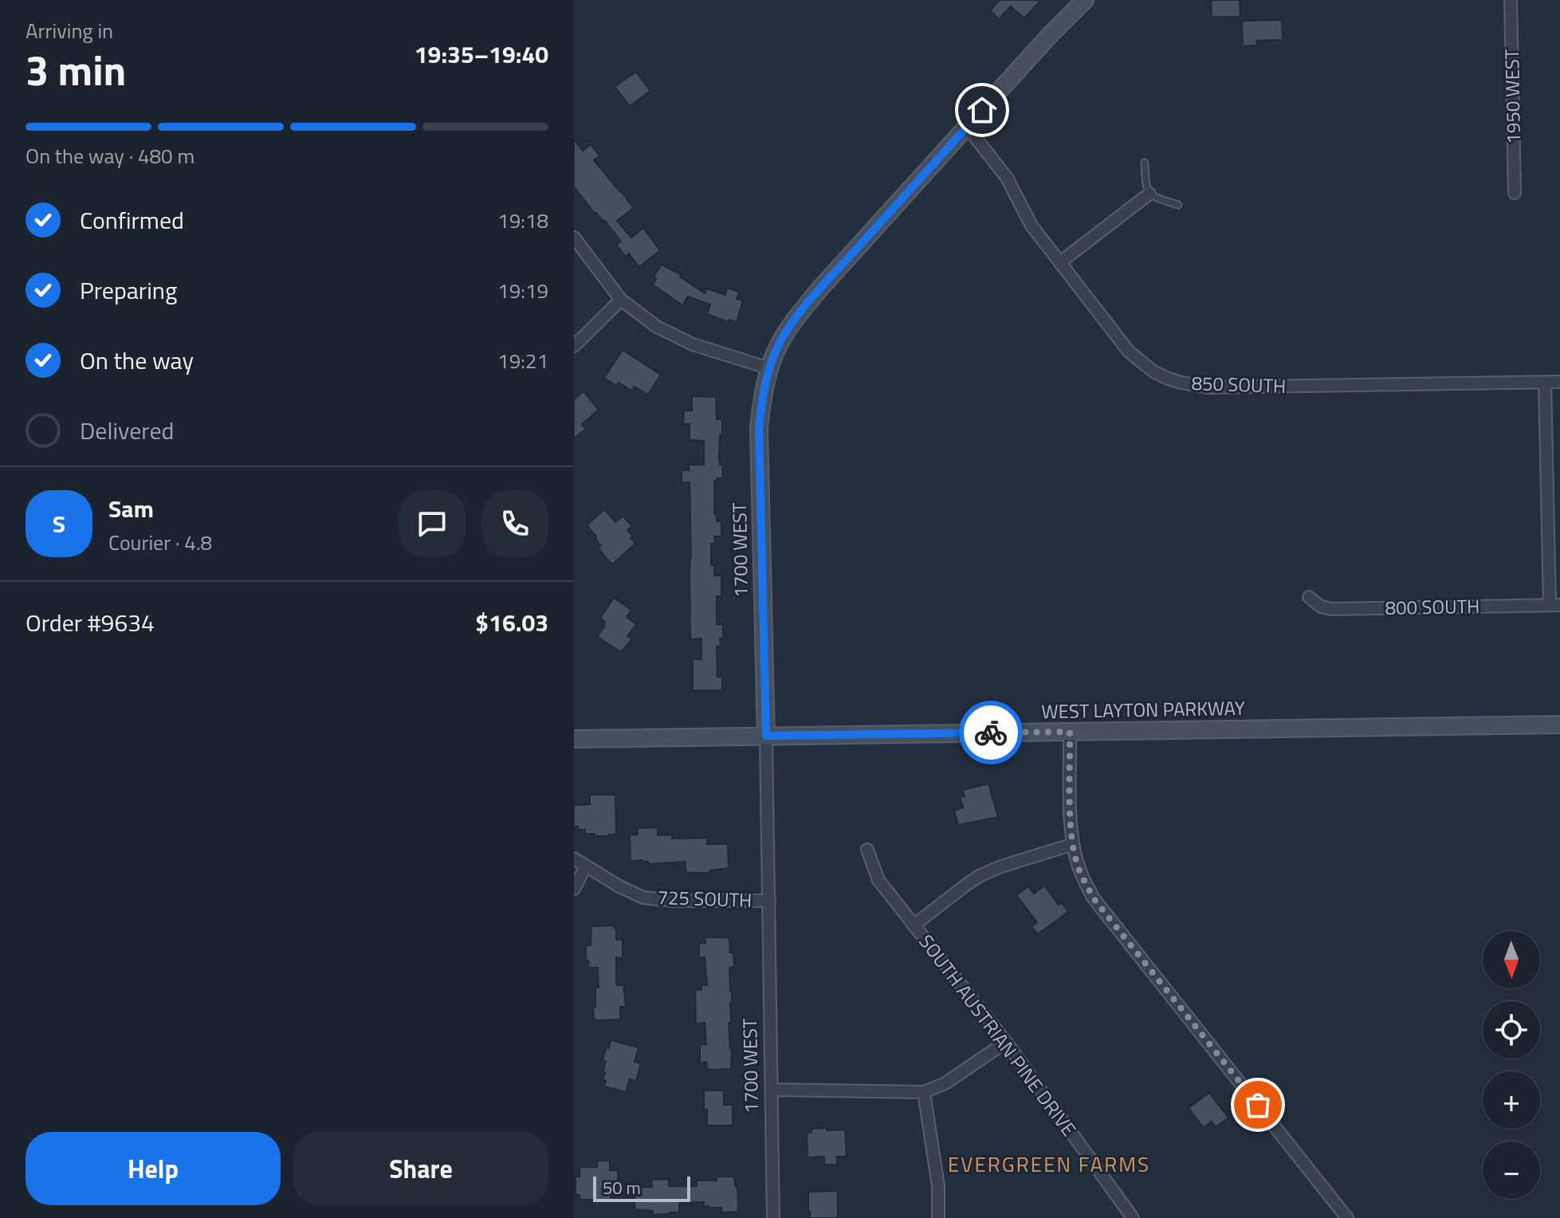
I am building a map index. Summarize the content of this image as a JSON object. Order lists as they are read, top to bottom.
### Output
{
  "streets": {
    "main road": ["1700 WEST", "WEST LAYTON PARKWAY"],
    "street": [
      "1950 WEST",
      "850 SOUTH",
      "800 SOUTH",
      "725 SOUTH",
      "SOUTH AUSTRIAN PINE DRIVE"
    ]
  },
  "crossings": [
    ["850 SOUTH", "1700 WEST"],
    ["1700 WEST", "WEST LAYTON PARKWAY"],
    ["1700 WEST", "725 SOUTH"]
  ],
  "districts": ["EVERGREEN FARMS"],
  "scale_bar": "50 m",
  "north": "bottom",
  "page": {
    "heading": ["3 min", "Arriving in", "19:35–19:40"],
    "panel": [
      "Sam",
      "Courier · 4.8",
      "Order #9634",
      "$16.03"
    ],
    "bar": "On the way · 480 m",
    "list": [
      ["Confirmed", "19:18"],
      ["Preparing", "19:19"],
      ["On the way", "19:21"],
      "Delivered"
    ],
    "round": "S",
    "map_buttons": ["+", "−"],
    "buttons": ["Help", "Share"],
    "scale": "50 m"
  }
}
